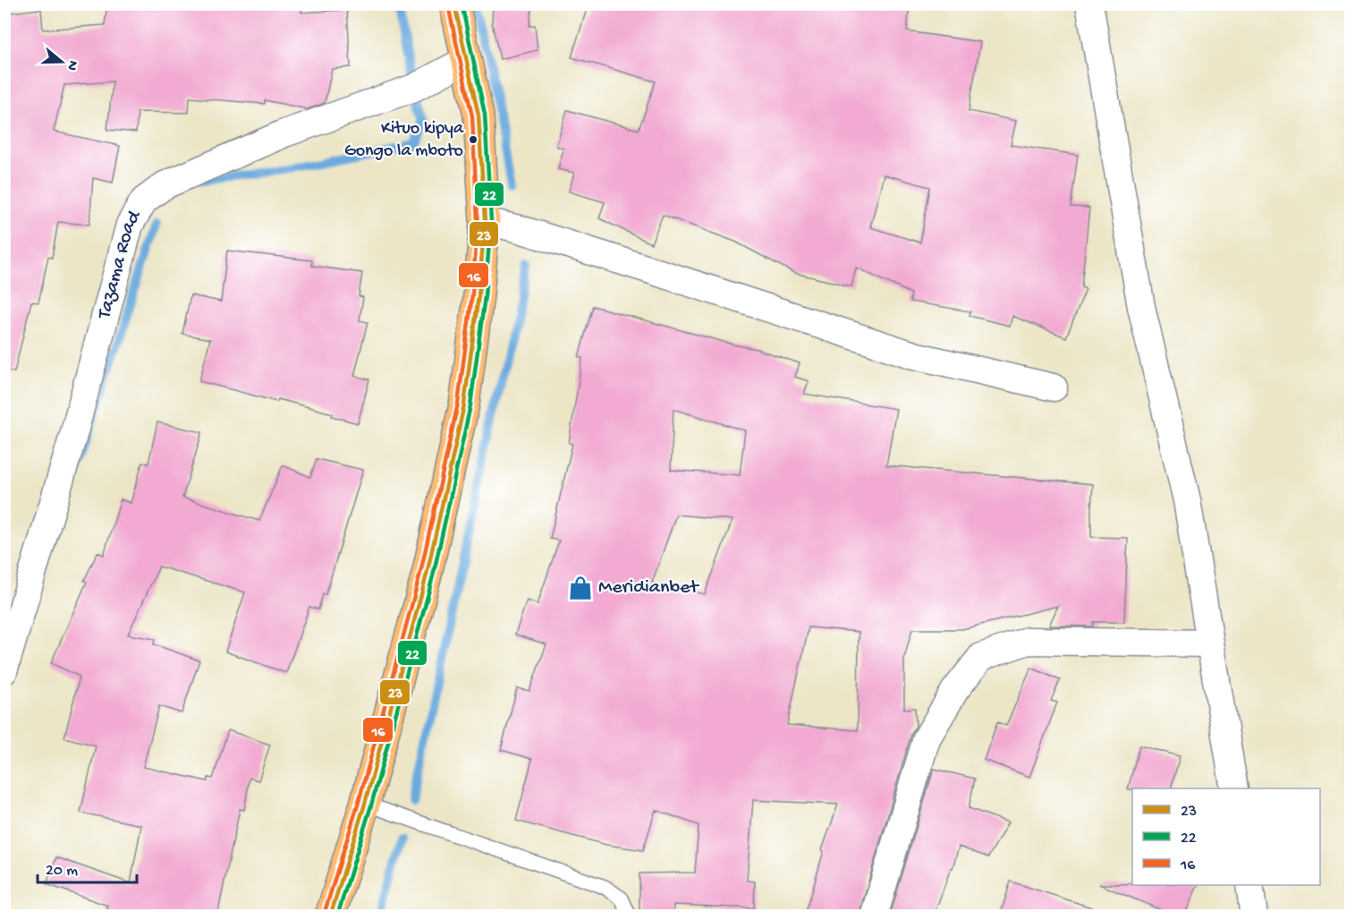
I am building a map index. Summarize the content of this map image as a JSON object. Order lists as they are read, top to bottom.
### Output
{
  "streets": {
    "street": ["Tazama Road"]
  },
  "places": {
    "other": ["Kituo kipya Gongo la mboto"],
    "shop": ["Meridianbet"]
  },
  "lines": ["transit line 23", "transit line 22", "transit line 16"],
  "legend": ["23", "22", "16"],
  "scale_bar": "20 m",
  "north": "right"
}
